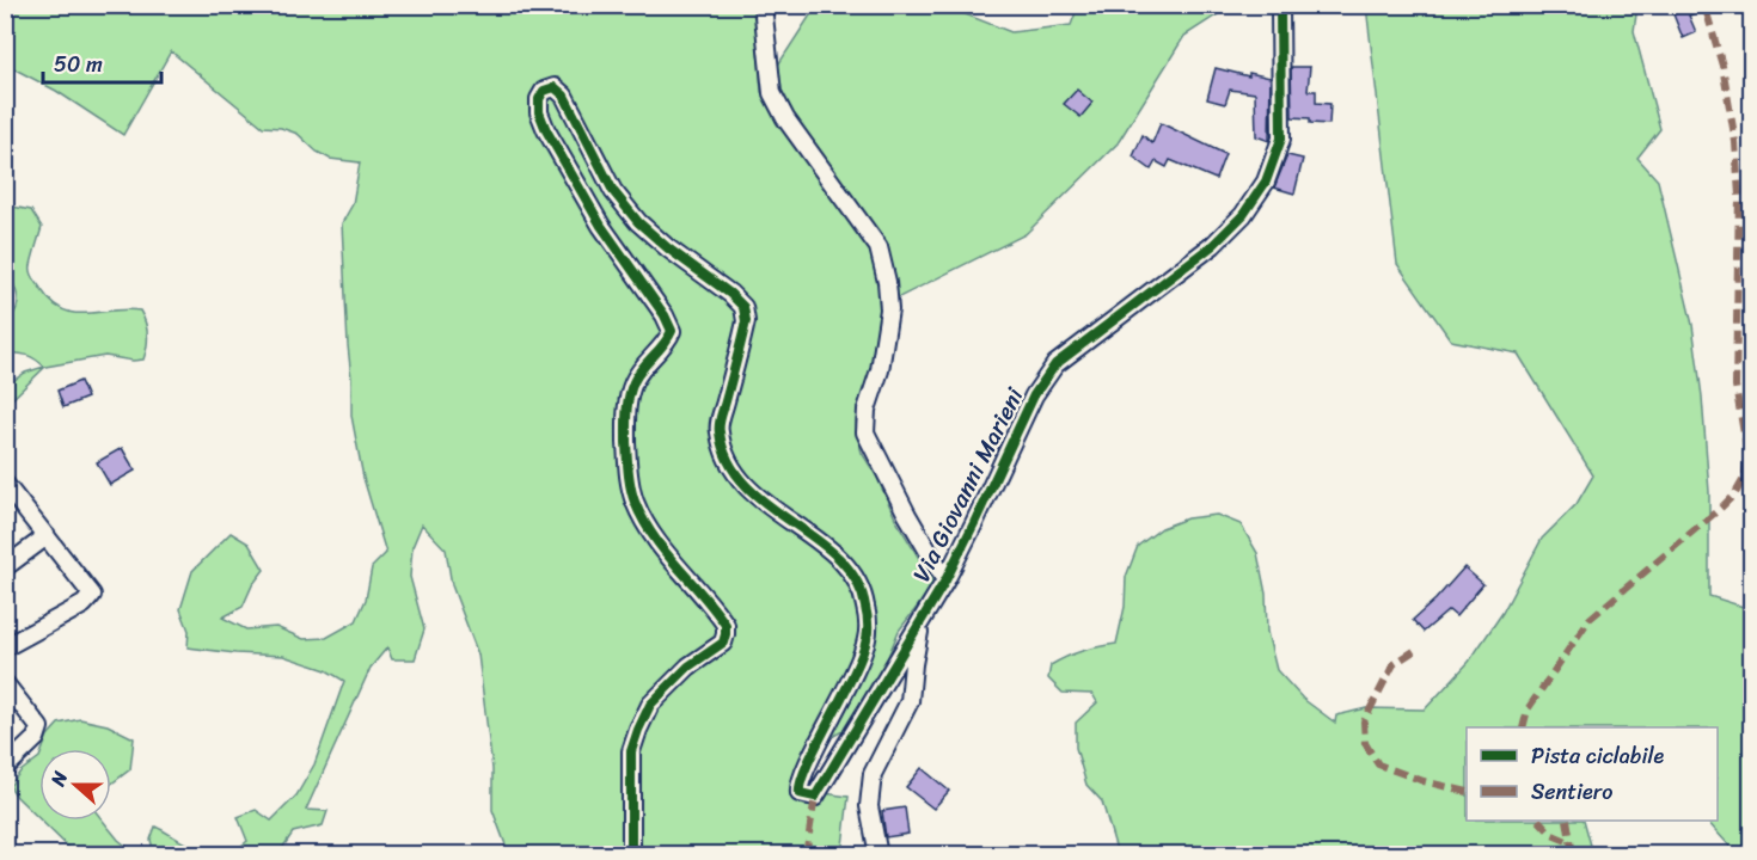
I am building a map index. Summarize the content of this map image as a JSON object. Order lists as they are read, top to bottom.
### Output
{
  "streets": {
    "street": ["Via Giovanni Marieni"]
  },
  "legend": ["Pista ciclabile", "Sentiero"],
  "scale_bar": "50 m",
  "north": "left"
}
